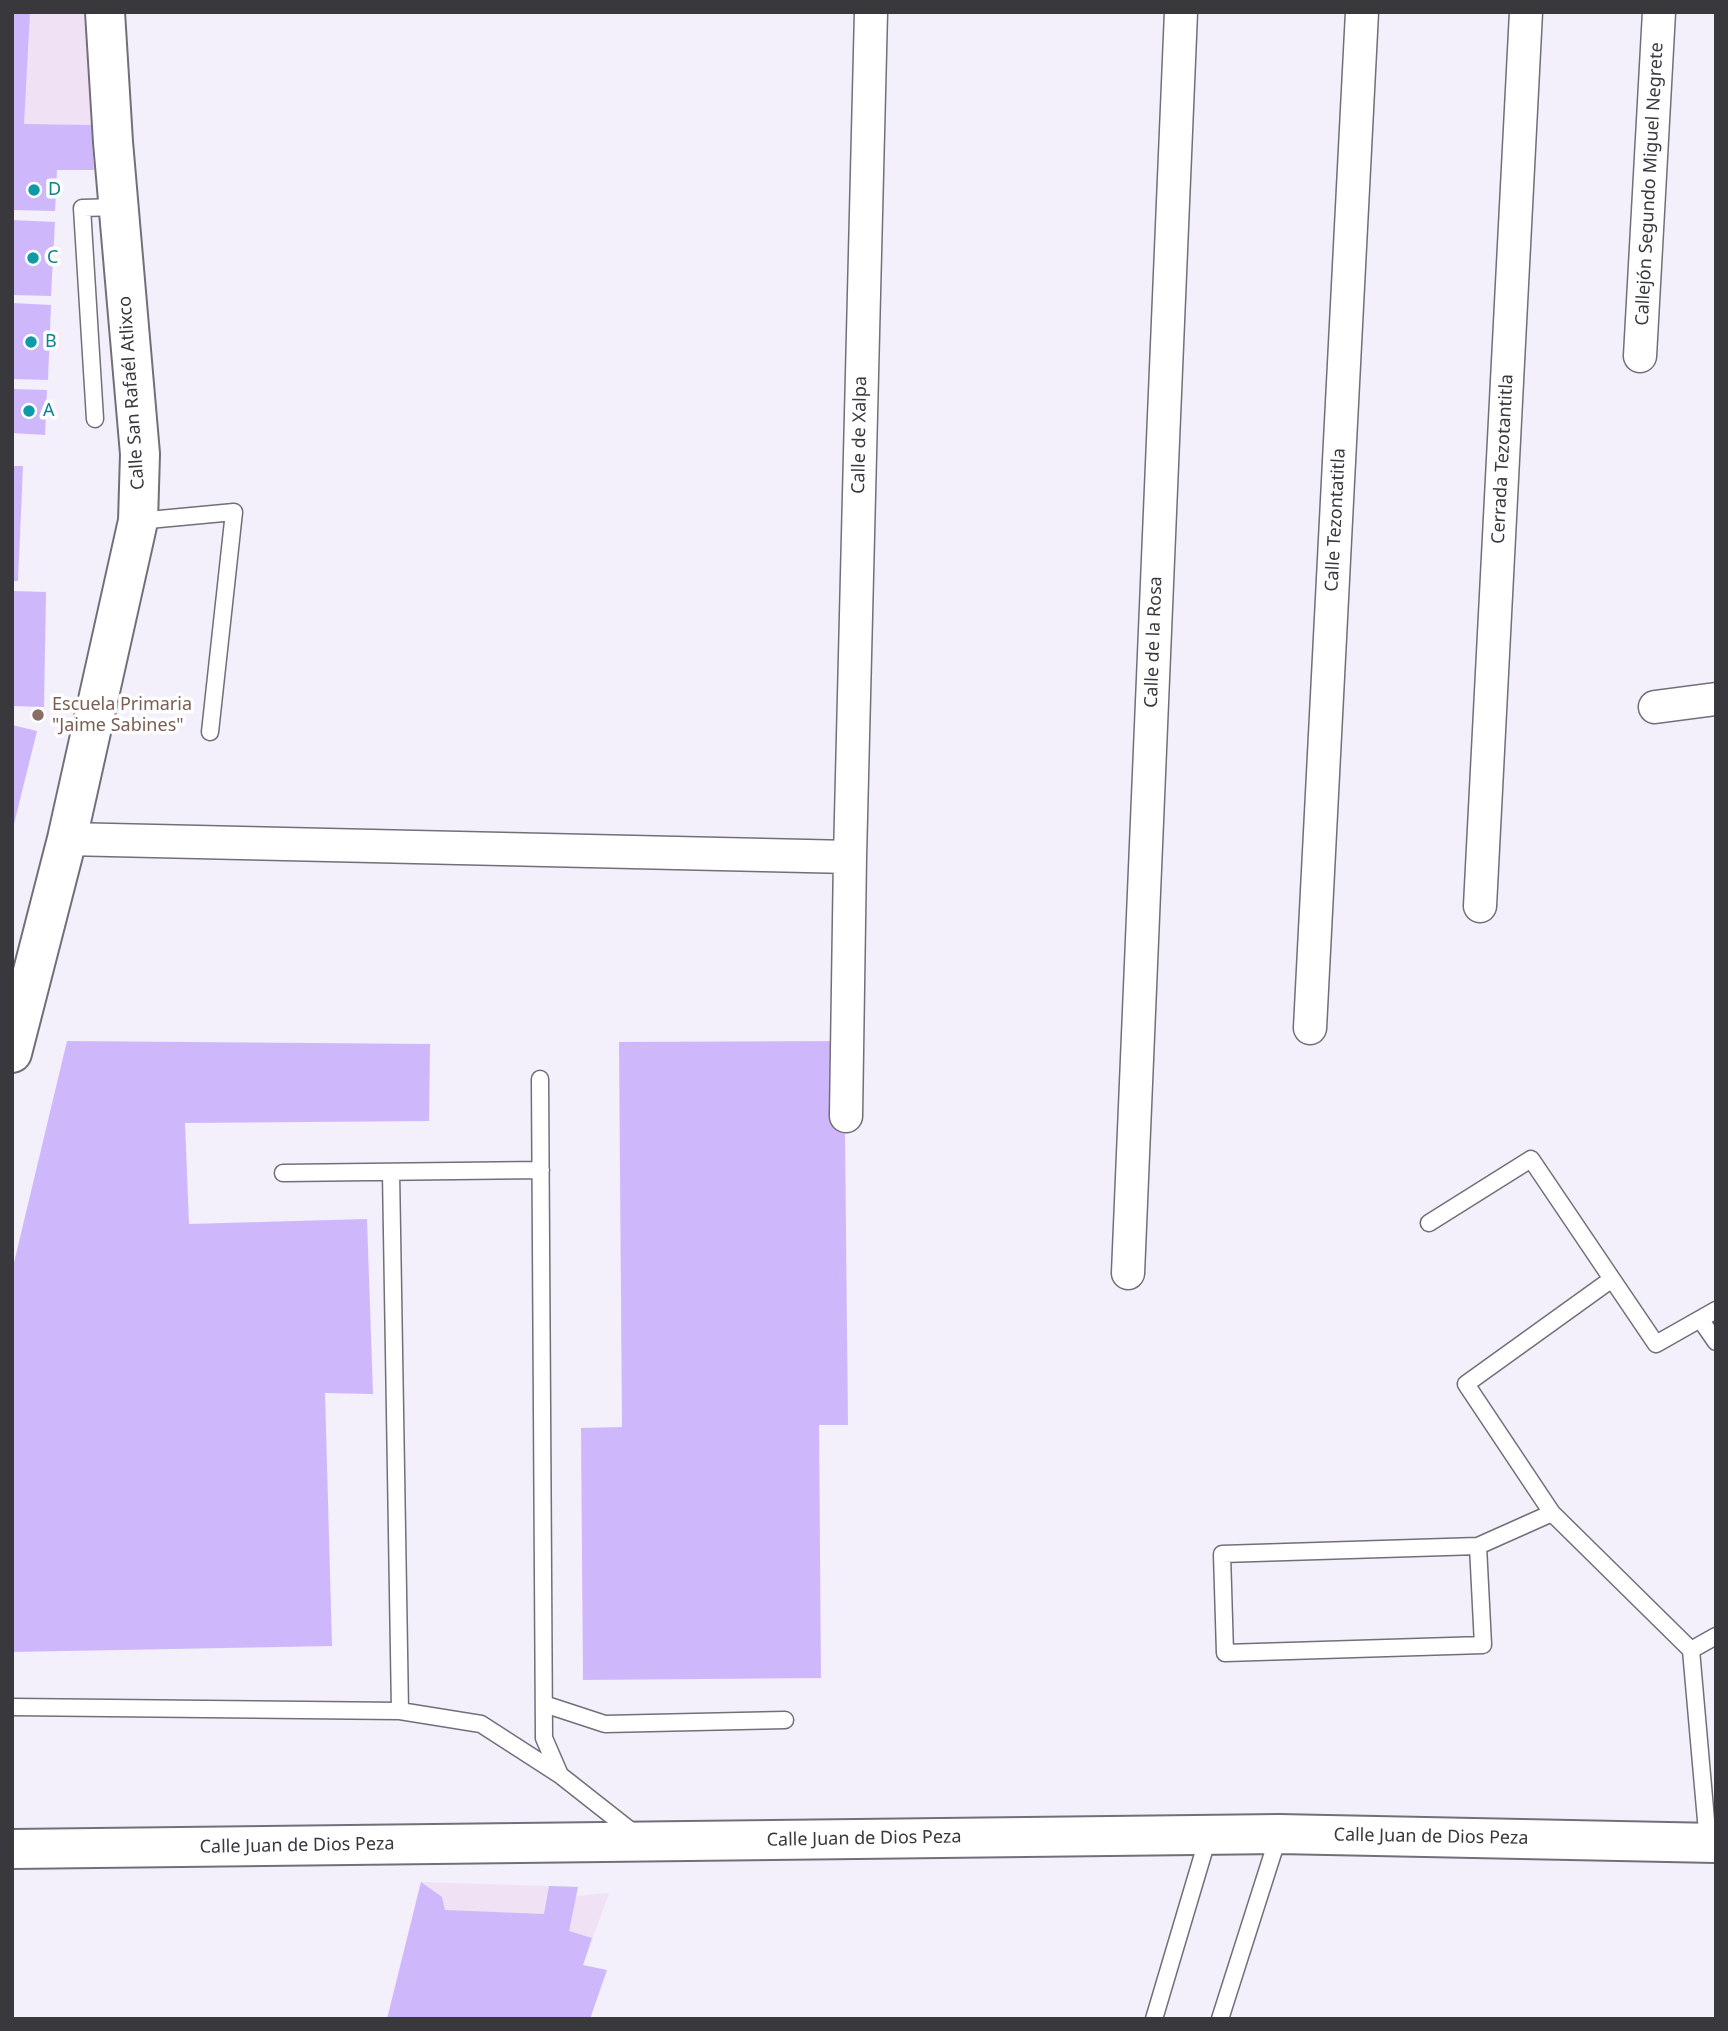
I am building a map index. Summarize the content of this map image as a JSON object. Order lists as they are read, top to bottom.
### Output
{
  "streets": {
    "street": [
      "Callejón Segundo Miguel Negrete",
      "Calle San Rafaél Atlixco",
      "Calle de Xalpa",
      "Cerrada Tezotantitla",
      "Calle Tezontatitla",
      "Calle de la Rosa",
      "Calle Juan de Dios Peza"
    ]
  },
  "places": [
    "D",
    "C",
    "B",
    "A",
    "Escuela Primaria \"Jaime Sabines\""
  ]
}
